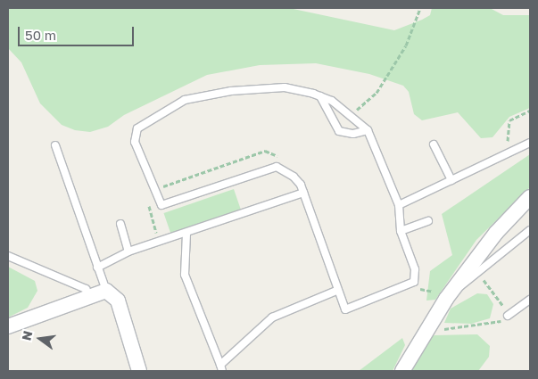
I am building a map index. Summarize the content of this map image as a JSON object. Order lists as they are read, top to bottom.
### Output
{
  "scale_bar": "50 m",
  "north": "left"
}
